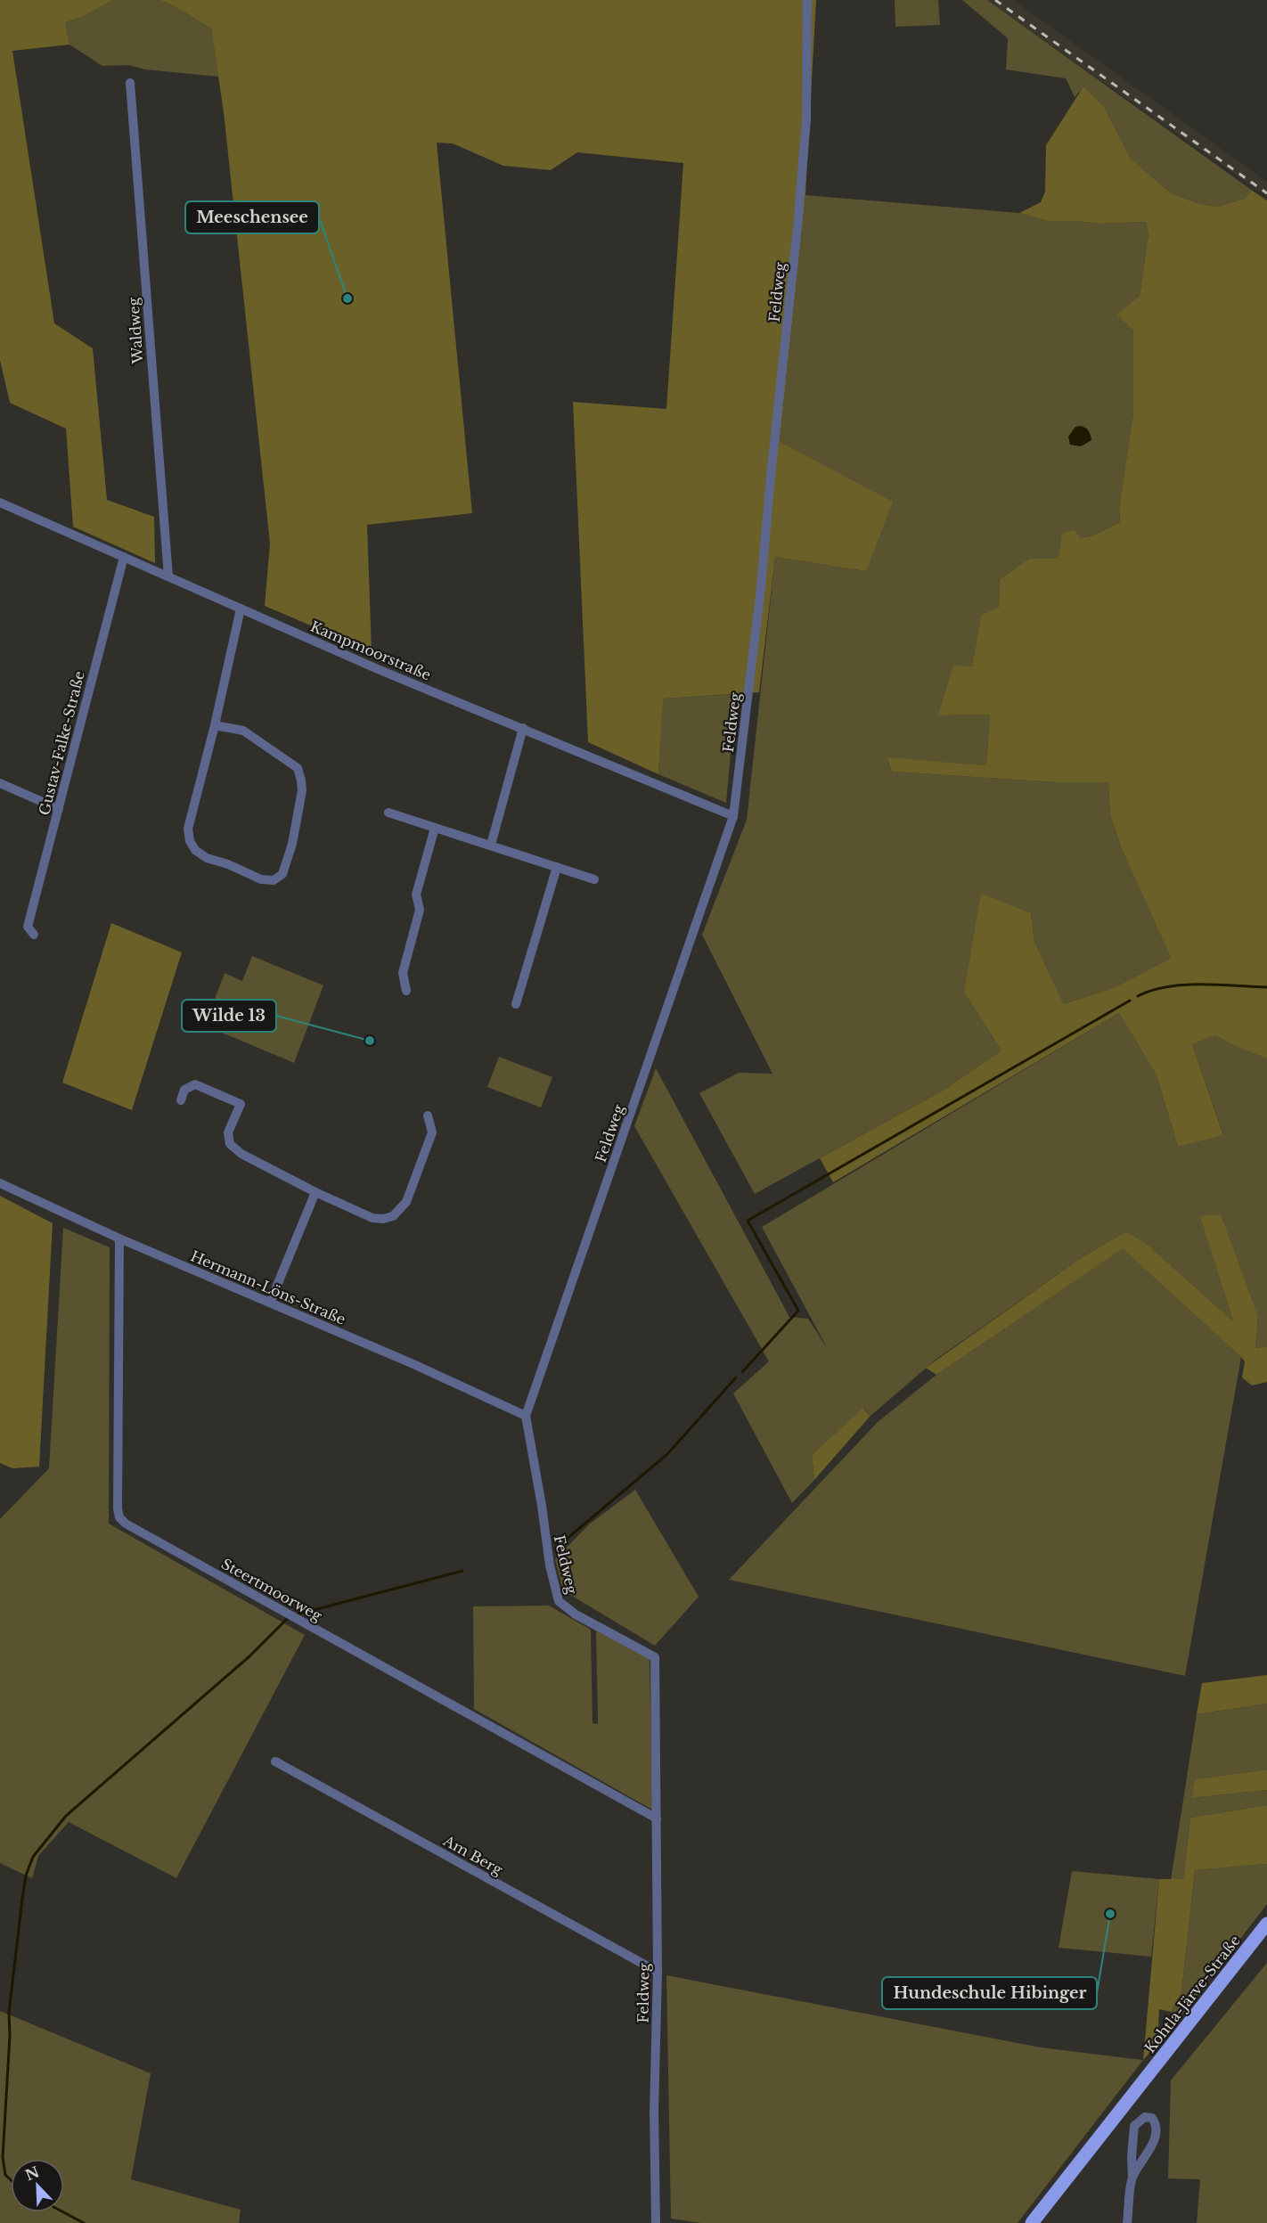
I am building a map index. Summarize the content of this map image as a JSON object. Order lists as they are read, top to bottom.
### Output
{
  "streets": {
    "main road": ["Kohtla-Järve-Straße"],
    "street": [
      "Feldweg",
      "Waldweg",
      "Kampmoorstraße",
      "Gustav-Falke-Straße",
      "Hermann-Löns-Straße",
      "Steertmoorweg",
      "Am Berg"
    ]
  },
  "crossings": [
    ["Feldweg", "Kampmoorstraße"],
    ["Feldweg", "Hermann-Löns-Straße"],
    ["Feldweg", "Steertmoorweg"],
    ["Feldweg", "Am Berg"],
    ["Waldweg", "Kampmoorstraße"],
    ["Kampmoorstraße", "Gustav-Falke-Straße"],
    ["Hermann-Löns-Straße", "Steertmoorweg"]
  ],
  "places": ["Meeschensee", "Wilde 13", "Hundeschule Hibinger"],
  "north": "top left"
}
